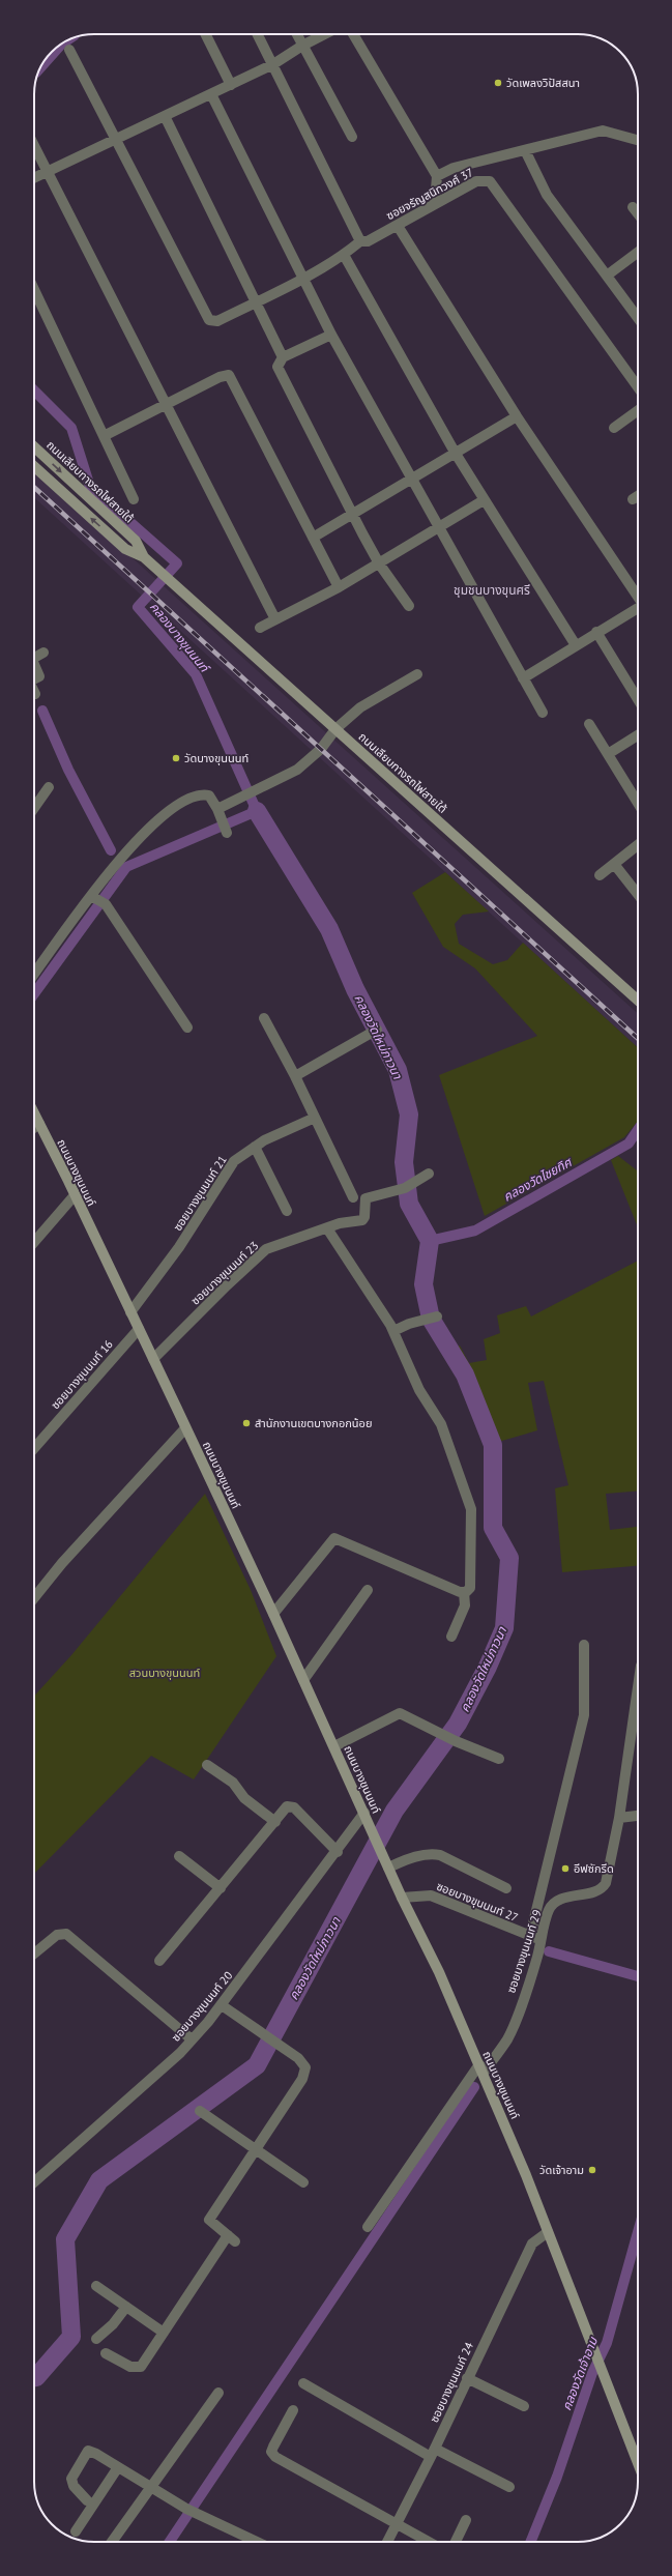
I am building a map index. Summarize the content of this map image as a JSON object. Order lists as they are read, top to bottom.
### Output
{
  "streets": {
    "street": [
      "ซอยจรัญสนิทวงศ์ 37",
      "ถนนเลียบทางรถไฟสายใต้",
      "ถนนบางขุนนนท์",
      "ซอยบางขุนนนท์ 21",
      "ซอยบางขุนนนท์ 23",
      "ซอยบางขุนนนท์ 16",
      "ซอยบางขุนนนท์ 27",
      "ซอยบางขุนนนท์ 29",
      "ซอยบางขุนนนท์ 20",
      "ซอยบางขุนนนท์ 24"
    ]
  },
  "crossings": [
    ["ถนนบางขุนนนท์", "ซอยบางขุนนนท์ 21"],
    ["ถนนบางขุนนนท์", "ซอยบางขุนนนท์ 23"],
    ["ถนนบางขุนนนท์", "ซอยบางขุนนนท์ 16"],
    ["ถนนบางขุนนนท์", "ซอยบางขุนนนท์ 27"],
    ["ถนนบางขุนนนท์", "ซอยบางขุนนนท์ 29"],
    ["ถนนบางขุนนนท์", "ซอยบางขุนนนท์ 20"],
    ["ถนนบางขุนนนท์", "ซอยบางขุนนนท์ 24"],
    ["ซอยบางขุนนนท์ 27", "ซอยบางขุนนนท์ 29"]
  ],
  "districts": ["ชุมชนบางขุนศรี"],
  "water": [
    "คลองบางขุนนนท์",
    "คลองวัดใหม่ภาวนา",
    "คลองวัดไชยทิศ",
    "คลองวัดเจ้าอาม"
  ],
  "parks": ["สวนบางขุนนนท์"],
  "places": [
    "วัดเพลงวิปัสสนา",
    "วัดบางขุนนนท์",
    "สำนักงานเขตบางกอกน้อย",
    "อีฟซักรีด",
    "วัดเจ้าอาม"
  ]
}
